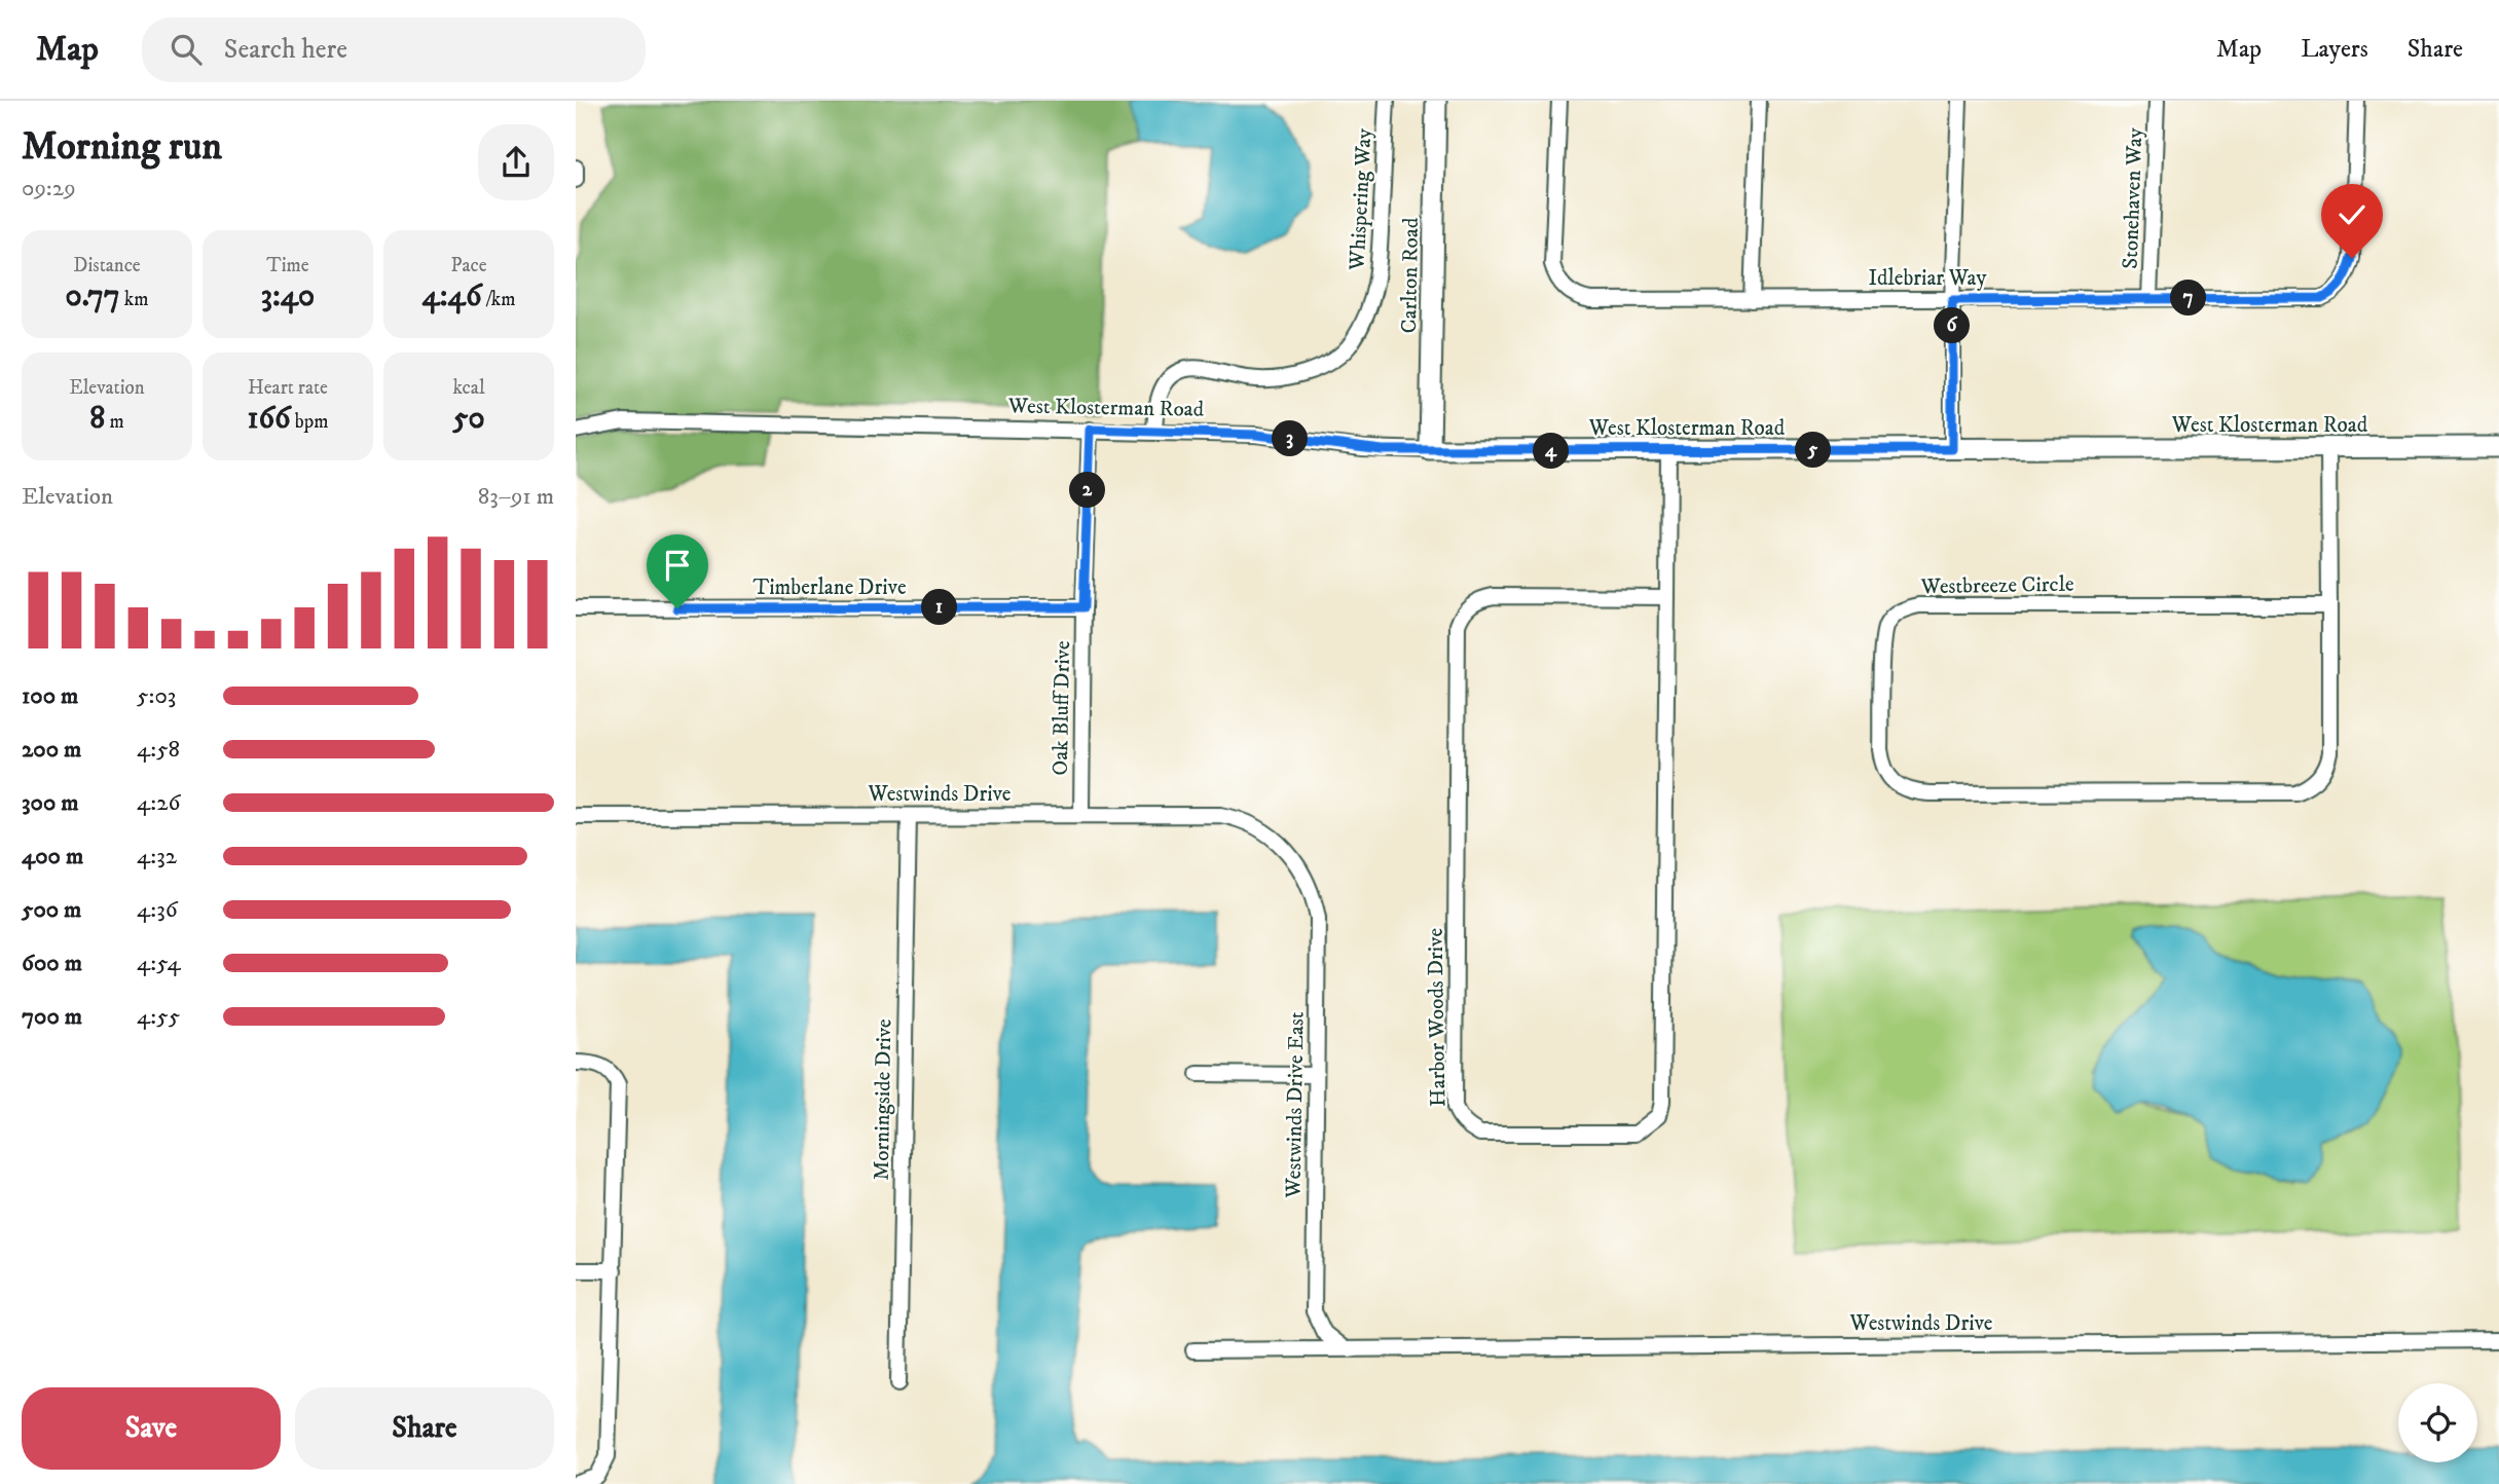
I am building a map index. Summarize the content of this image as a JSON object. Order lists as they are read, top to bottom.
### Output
{
  "streets": {
    "street": [
      "Stonehaven Way",
      "Whispering Way",
      "Carlton Road",
      "Idlebriar Way",
      "West Klosterman Road",
      "Westbreeze Circle",
      "Timberlane Drive",
      "Oak Bluff Drive",
      "Westwinds Drive",
      "Harbor Woods Drive",
      "Morningside Drive",
      "Westwinds Drive East"
    ]
  },
  "crossings": [
    ["Stonehaven Way", "Idlebriar Way"],
    ["Whispering Way", "West Klosterman Road"],
    ["Carlton Road", "West Klosterman Road"],
    ["West Klosterman Road", "Oak Bluff Drive"],
    ["West Klosterman Road", "Harbor Woods Drive"],
    ["Timberlane Drive", "Oak Bluff Drive"],
    ["Oak Bluff Drive", "Westwinds Drive"],
    ["Westwinds Drive", "Morningside Drive"],
    ["Westwinds Drive", "Westwinds Drive East"]
  ],
  "page": {
    "header": "Map",
    "search": "Search here",
    "nav": ["Map", "Layers", "Share"],
    "heading": ["Morning run", "09:29"],
    "stats": [
      ["Distance", "0.77 km"],
      ["Time", "3:40"],
      ["Pace", "4:46 /km"],
      ["Elevation", "8 m"],
      ["Heart rate", "166 bpm"],
      ["kcal", "50"]
    ],
    "pins": [
      "7",
      "6",
      "3",
      "5",
      "4",
      "2",
      "1"
    ],
    "chart": ["Elevation", "83–91 m"],
    "list": [
      {
        "name": "100 m",
        "note": "5:03"
      },
      {
        "name": "200 m",
        "note": "4:58"
      },
      {
        "name": "300 m",
        "note": "4:26"
      },
      {
        "name": "400 m",
        "note": "4:32"
      },
      {
        "name": "500 m",
        "note": "4:36"
      },
      {
        "name": "600 m",
        "note": "4:54"
      },
      {
        "name": "700 m",
        "note": "4:55"
      }
    ],
    "buttons": ["Save", "Share"]
  }
}
